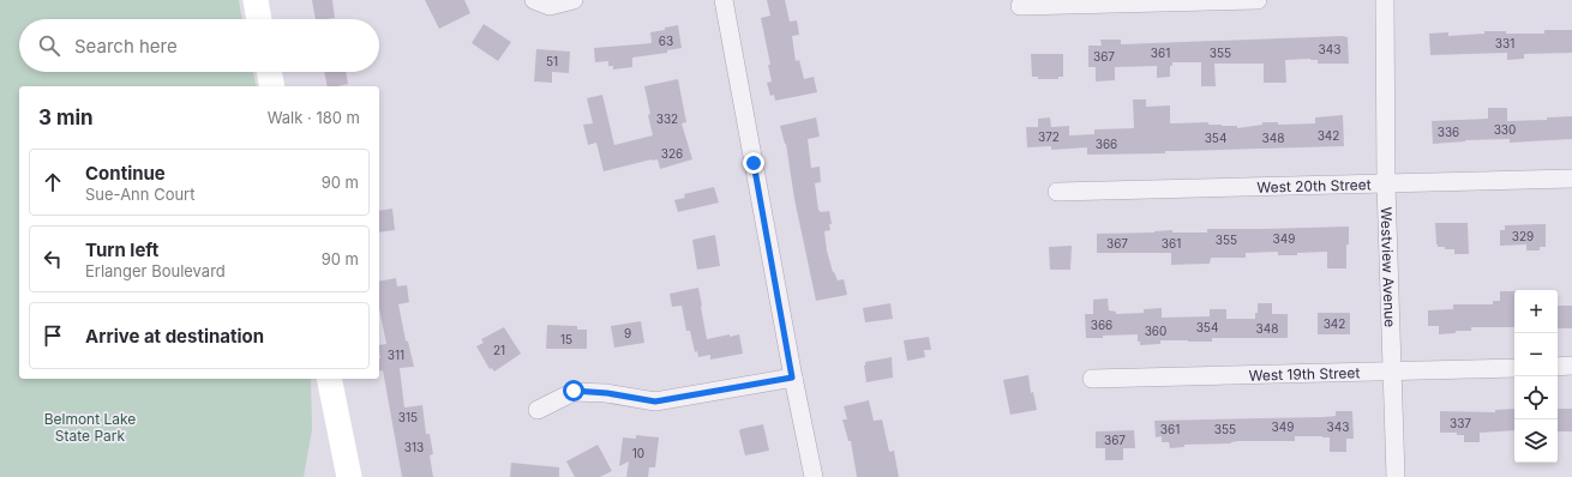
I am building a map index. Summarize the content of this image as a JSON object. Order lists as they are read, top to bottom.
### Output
{
  "streets": {
    "street": ["West 20th Street", "Westview Avenue", "West 19th Street"]
  },
  "crossings": [
    ["West 20th Street", "Westview Avenue"],
    ["Westview Avenue", "West 19th Street"]
  ],
  "parks": ["Belmont Lake State Park"],
  "house_numbers": [
    "63",
    "331",
    "343",
    "361",
    "355",
    "367",
    "51",
    "332",
    "330",
    "336",
    "342",
    "372",
    "354",
    "348",
    "366",
    "326",
    "329",
    "349",
    "355",
    "367",
    "361",
    "342",
    "366",
    "354",
    "348",
    "360",
    "9",
    "15",
    "21",
    "311",
    "315",
    "337",
    "349",
    "343",
    "361",
    "355",
    "367",
    "313",
    "10"
  ],
  "page": {
    "search": "Search here",
    "heading": ["3 min", "Walk · 180 m"],
    "list": [
      ["Continue", "Sue-Ann Court", "90 m"],
      ["Turn left", "Erlanger Boulevard", "90 m"],
      "Arrive at destination"
    ],
    "map_buttons": ["+", "−"]
  }
}
